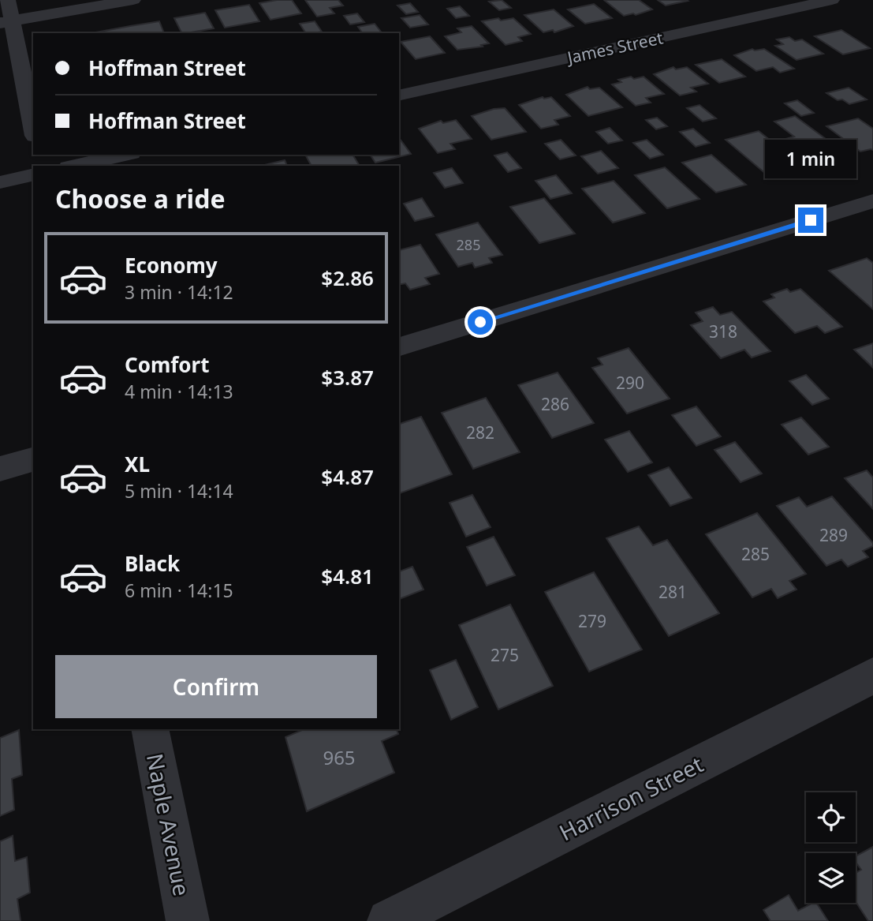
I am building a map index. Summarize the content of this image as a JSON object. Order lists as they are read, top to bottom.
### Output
{
  "streets": {
    "street": ["James Street", "Harrison Street", "Naple Avenue"]
  },
  "house_numbers": [
    "285",
    "318",
    "290",
    "286",
    "282",
    "289",
    "285",
    "281",
    "279",
    "275",
    "965"
  ],
  "page": {
    "banner": ["Hoffman Street", "Hoffman Street"],
    "bubble": "1 min",
    "heading": "Choose a ride",
    "list": [
      {
        "name": "Economy",
        "note": "3 min · 14:12",
        "value": "$2.86"
      },
      {
        "name": "Comfort",
        "note": "4 min · 14:13",
        "value": "$3.87"
      },
      {
        "name": "XL",
        "note": "5 min · 14:14",
        "value": "$4.87"
      },
      {
        "name": "Black",
        "note": "6 min · 14:15",
        "value": "$4.81"
      }
    ],
    "buttons": "Confirm"
  }
}
